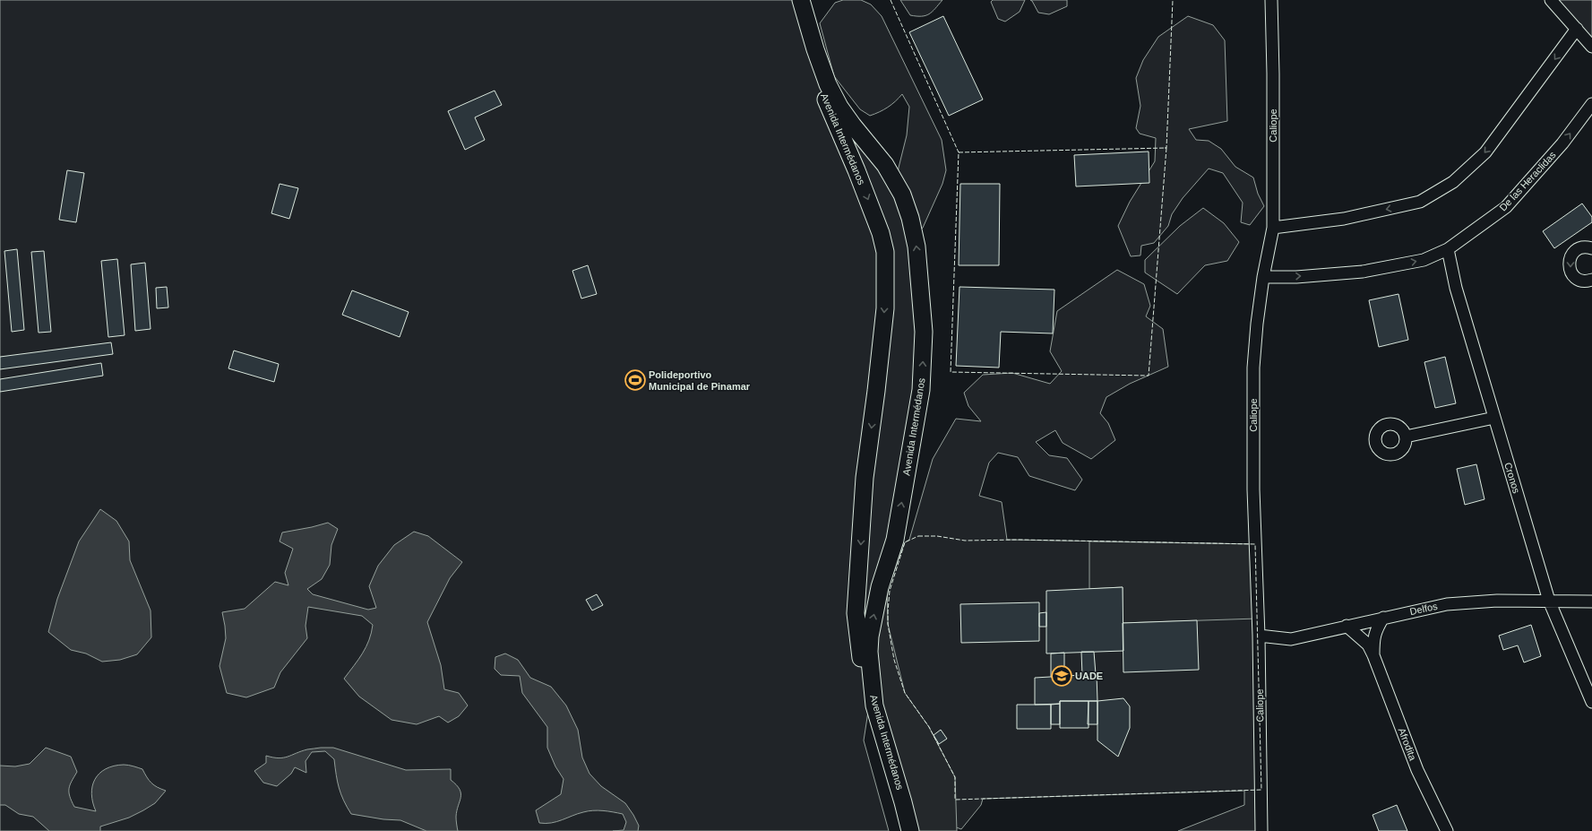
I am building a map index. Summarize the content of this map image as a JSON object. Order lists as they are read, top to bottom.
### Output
{
  "streets": {
    "main road": ["Avenida Intermédanos"],
    "street": [
      "Caliope",
      "De las Heraclidas",
      "Cronos",
      "Delfos",
      "Afrodita"
    ]
  },
  "crossings": [
    ["Caliope", "De las Heraclidas"],
    ["Caliope", "Delfos"],
    ["De las Heraclidas", "Cronos"],
    ["Cronos", "Delfos"],
    ["Delfos", "Afrodita"]
  ],
  "places": {
    "sports": ["Polideportivo Municipal de Pinamar"],
    "school or university": ["UADE"]
  }
}
